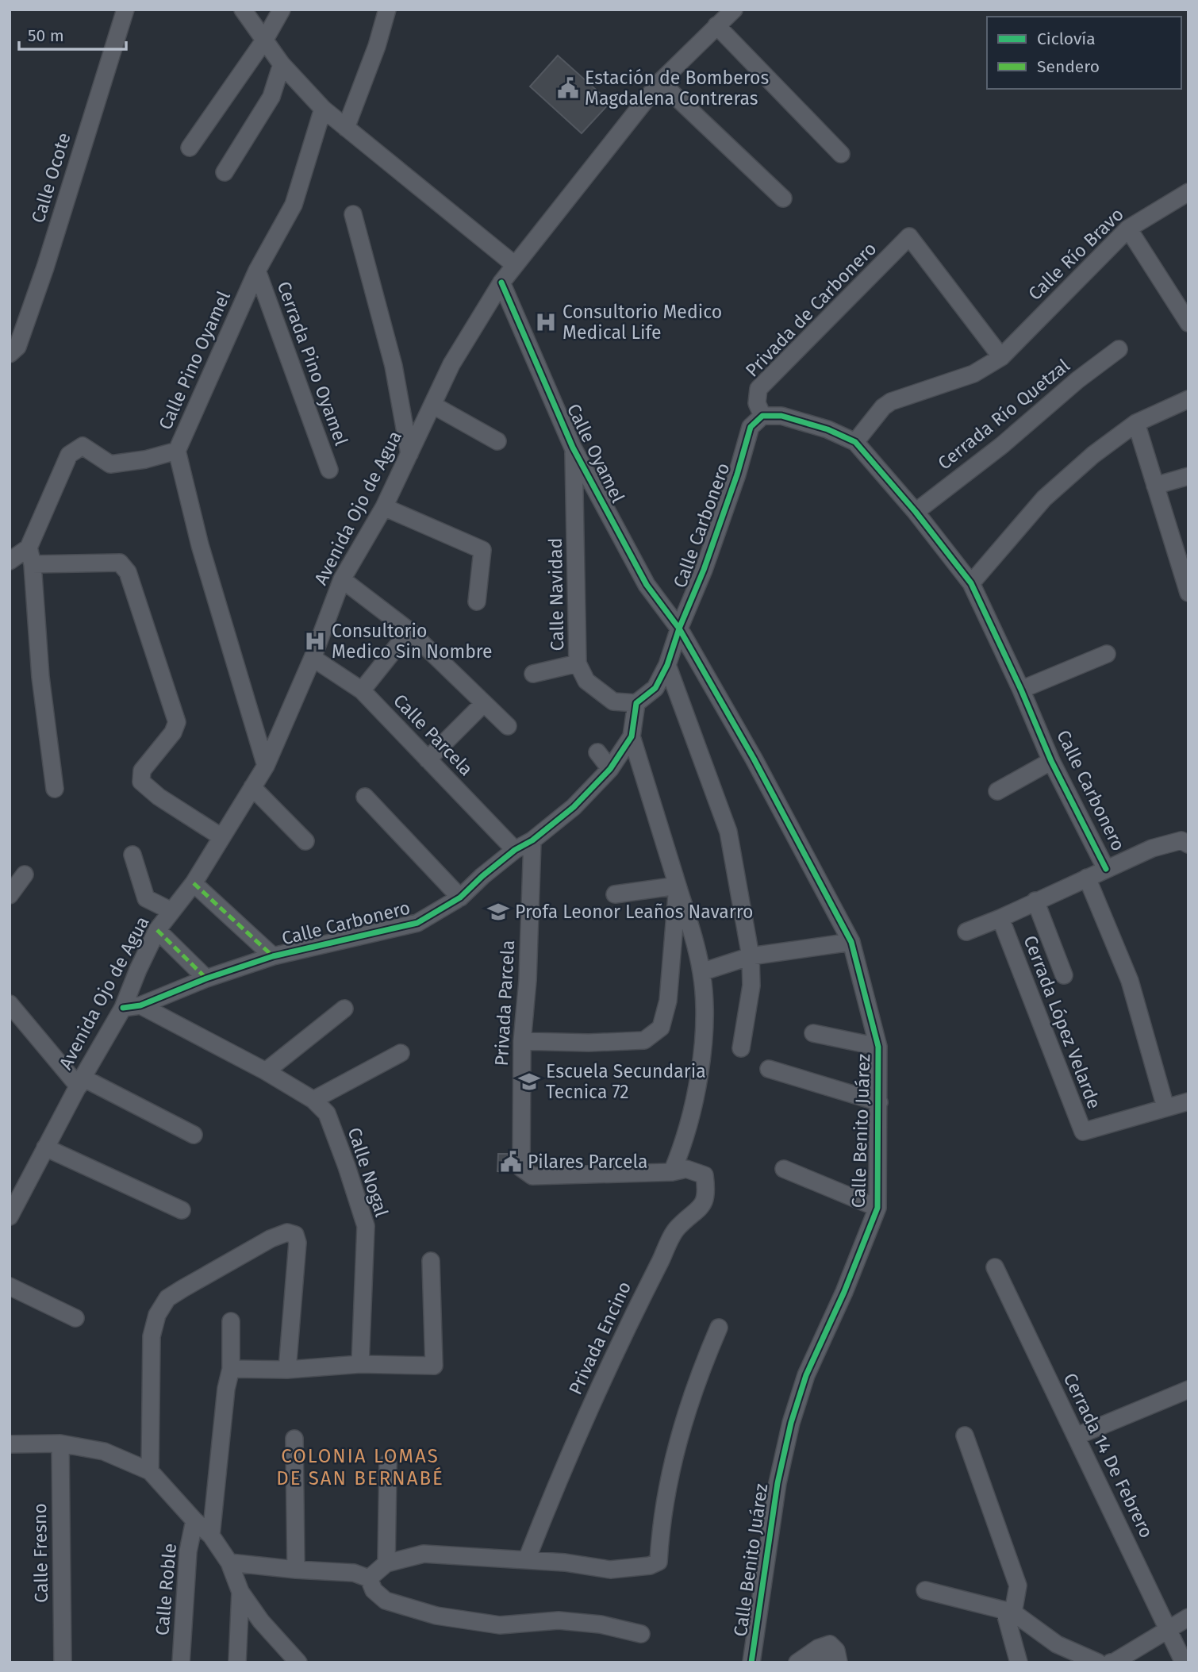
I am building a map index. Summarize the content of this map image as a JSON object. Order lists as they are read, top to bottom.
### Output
{
  "streets": {
    "street": [
      "Calle Ocote",
      "Calle Río Bravo",
      "Privada de Carbonero",
      "Calle Pino Oyamel",
      "Cerrada Pino Oyamel",
      "Cerrada Río Quetzal",
      "Calle Oyamel",
      "Avenida Ojo de Agua",
      "Calle Carbonero",
      "Calle Navidad",
      "Calle Parcela",
      "Privada Parcela",
      "Cerrada López Velarde",
      "Calle Benito Juárez",
      "Calle Nogal",
      "Privada Encino",
      "Cerrada 14 De Febrero",
      "Calle Fresno",
      "Calle Roble"
    ]
  },
  "crossings": [
    ["Calle Río Bravo", "Privada de Carbonero"],
    ["Calle Río Bravo", "Calle Carbonero"],
    ["Privada de Carbonero", "Calle Carbonero"],
    ["Calle Pino Oyamel", "Cerrada Pino Oyamel"],
    ["Calle Pino Oyamel", "Avenida Ojo de Agua"],
    ["Cerrada Río Quetzal", "Calle Carbonero"],
    ["Calle Oyamel", "Avenida Ojo de Agua"],
    ["Calle Oyamel", "Calle Carbonero"],
    ["Calle Oyamel", "Calle Navidad"],
    ["Calle Oyamel", "Calle Benito Juárez"],
    ["Avenida Ojo de Agua", "Calle Carbonero"],
    ["Avenida Ojo de Agua", "Calle Parcela"],
    ["Calle Carbonero", "Calle Navidad"],
    ["Calle Carbonero", "Calle Parcela"],
    ["Calle Carbonero", "Privada Parcela"],
    ["Calle Carbonero", "Calle Benito Juárez"],
    ["Calle Carbonero", "Calle Nogal"],
    ["Privada Parcela", "Privada Encino"]
  ],
  "districts": ["COLONIA LOMAS DE SAN BERNABÉ"],
  "places": {
    "public building": ["Estación de Bomberos Magdalena Contreras", "Pilares Parcela"],
    "hospital": ["Consultorio Medico Medical Life", "Consultorio Medico Sin Nombre"],
    "school or university": ["Profa Leonor Leaños Navarro", "Escuela Secundaria Tecnica 72"]
  },
  "legend": ["Ciclovía", "Sendero"],
  "scale_bar": "50 m"
}
